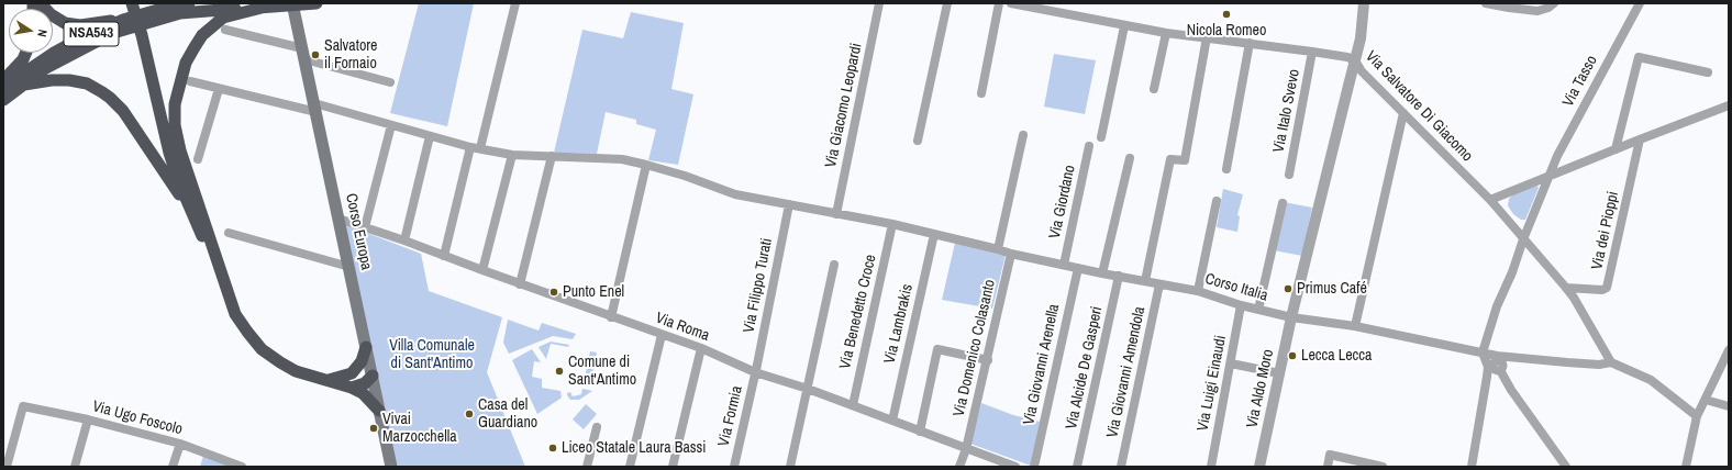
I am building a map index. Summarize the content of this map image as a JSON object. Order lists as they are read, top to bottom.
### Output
{
  "streets": {
    "highway": ["NSA543"],
    "main road": ["Corso Europa"],
    "street": [
      "Via Tasso",
      "Via Giacomo Leopardi",
      "Via Salvatore Di Giacomo",
      "Via Italo Svevo",
      "Via Giordano",
      "Via dei Pioppi",
      "Via Filippo Turati",
      "Corso Italia",
      "Via Benedetto Croce",
      "Via Lambrakis",
      "Via Roma",
      "Via Domenico Colasanto",
      "Via Giovanni Arenella",
      "Via Alcide De Gasperi",
      "Via Giovanni Amendola",
      "Via Luigi Einaudi",
      "Via Aldo Moro",
      "Via Formia",
      "Via Ugo Foscolo"
    ]
  },
  "crossings": [
    ["Via Tasso", "Via Salvatore Di Giacomo"],
    ["Via Tasso", "Corso Italia"],
    ["Via Giacomo Leopardi", "Corso Italia"],
    ["Via Salvatore Di Giacomo", "Via Italo Svevo"],
    ["Via Salvatore Di Giacomo", "Via dei Pioppi"],
    ["Via Salvatore Di Giacomo", "Corso Italia"],
    ["Via Salvatore Di Giacomo", "Via Aldo Moro"],
    ["Via Giordano", "Corso Italia"],
    ["Corso Europa", "Corso Italia"],
    ["Corso Europa", "Via Roma"],
    ["Via Filippo Turati", "Corso Italia"],
    ["Via Filippo Turati", "Via Roma"],
    ["Via Filippo Turati", "Via Formia"],
    ["Corso Italia", "Via Benedetto Croce"],
    ["Corso Italia", "Via Lambrakis"],
    ["Corso Italia", "Via Domenico Colasanto"],
    ["Corso Italia", "Via Giovanni Arenella"],
    ["Corso Italia", "Via Alcide De Gasperi"],
    ["Corso Italia", "Via Giovanni Amendola"],
    ["Corso Italia", "Via Luigi Einaudi"],
    ["Corso Italia", "Via Aldo Moro"],
    ["Via Benedetto Croce", "Via Roma"],
    ["Via Lambrakis", "Via Roma"],
    ["Via Roma", "Via Domenico Colasanto"],
    ["Via Roma", "Via Formia"]
  ],
  "parks": ["Villa Comunale di Sant'Antimo"],
  "places": [
    "Nicola Romeo",
    "Salvatore il Fornaio",
    "Primus Café",
    "Punto Enel",
    "Lecca Lecca",
    "Comune di Sant'Antimo",
    "Casa del Guardiano",
    "Vivai Marzocchella",
    "Liceo Statale Laura Bassi"
  ],
  "north": "right"
}
